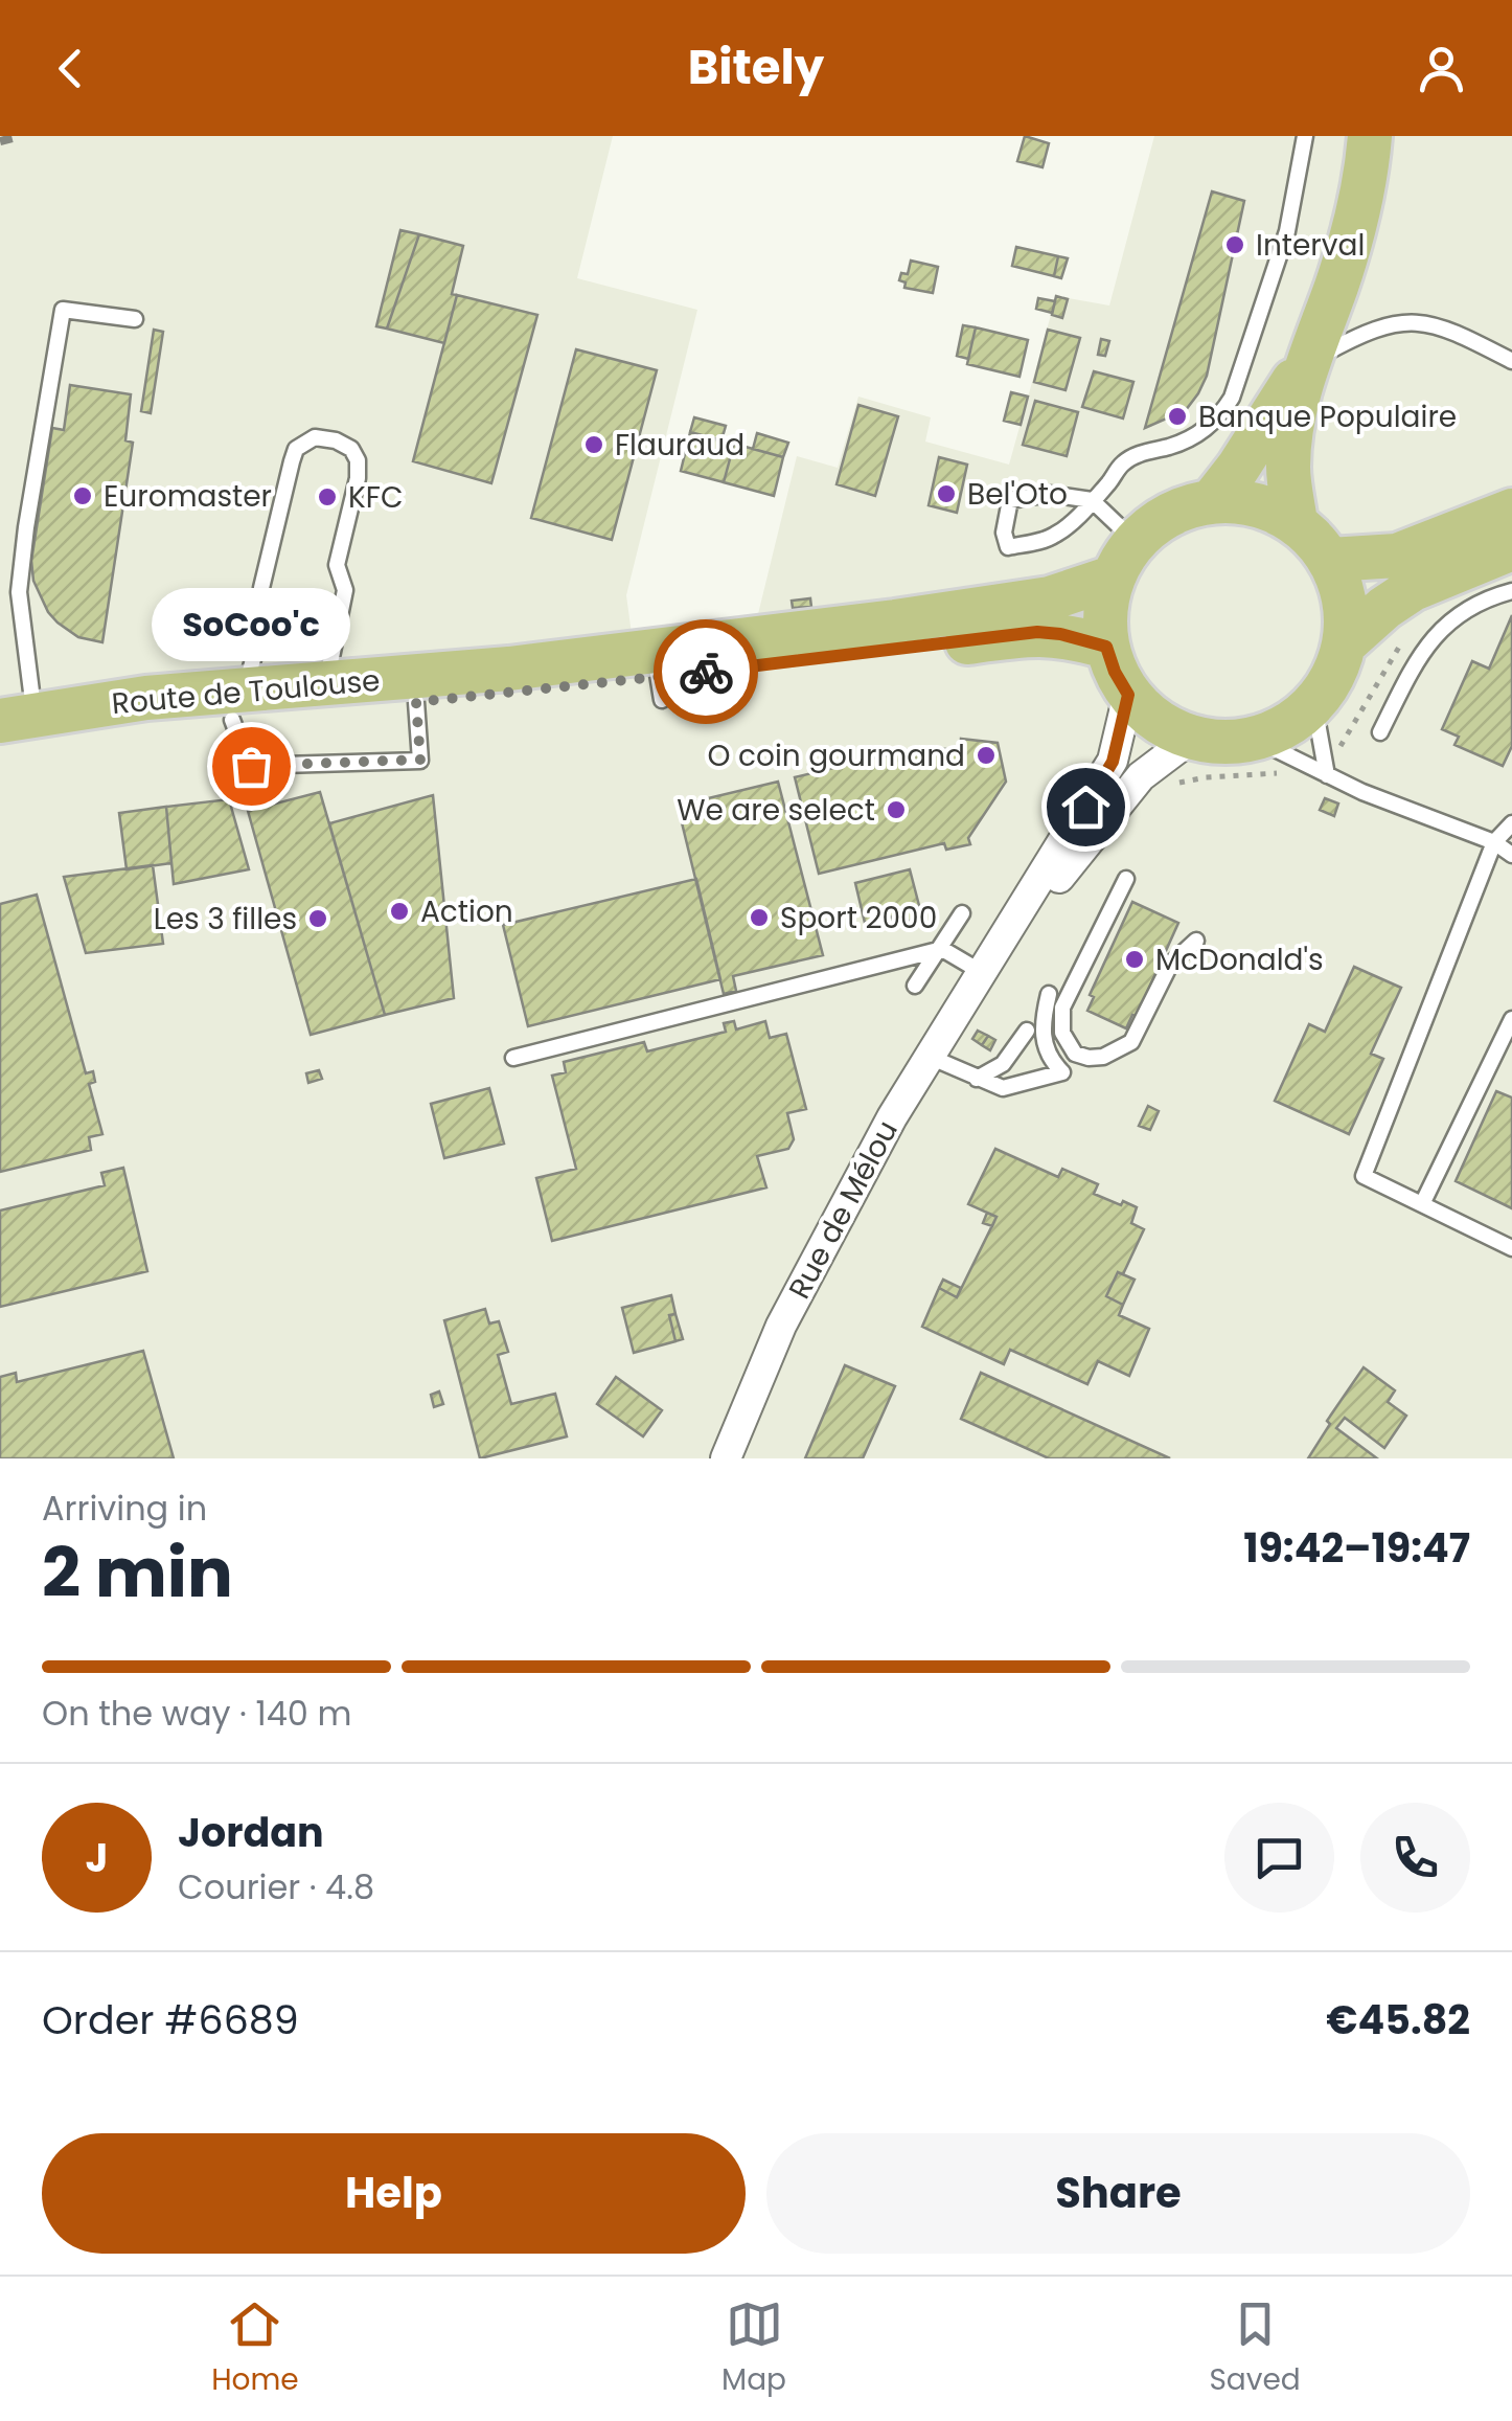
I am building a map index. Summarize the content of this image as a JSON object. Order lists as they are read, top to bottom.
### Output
{
  "streets": {
    "main road": ["Route de Toulouse"],
    "street": ["Rue de Mélou"]
  },
  "crossings": [
    ["Route de Toulouse", "Rue de Mélou"]
  ],
  "places": [
    "Interval",
    "Banque Populaire",
    "Flauraud",
    "Bel'Oto",
    "Euromaster",
    "KFC",
    "O coin gourmand",
    "SoCoo'c",
    "We are select",
    "Action",
    "Sport 2000",
    "Les 3 filles",
    "McDonald's"
  ],
  "page": {
    "header": "Bitely",
    "bubble": "SoCoo'c",
    "heading": ["2 min", "Arriving in", "19:42–19:47"],
    "panel": [
      "Jordan",
      "Courier · 4.8",
      "Order #6689",
      "€45.82"
    ],
    "bar": "On the way · 140 m",
    "round": "J",
    "buttons": ["Help", "Share"],
    "tabs": ["Home", "Map", "Saved"]
  }
}
